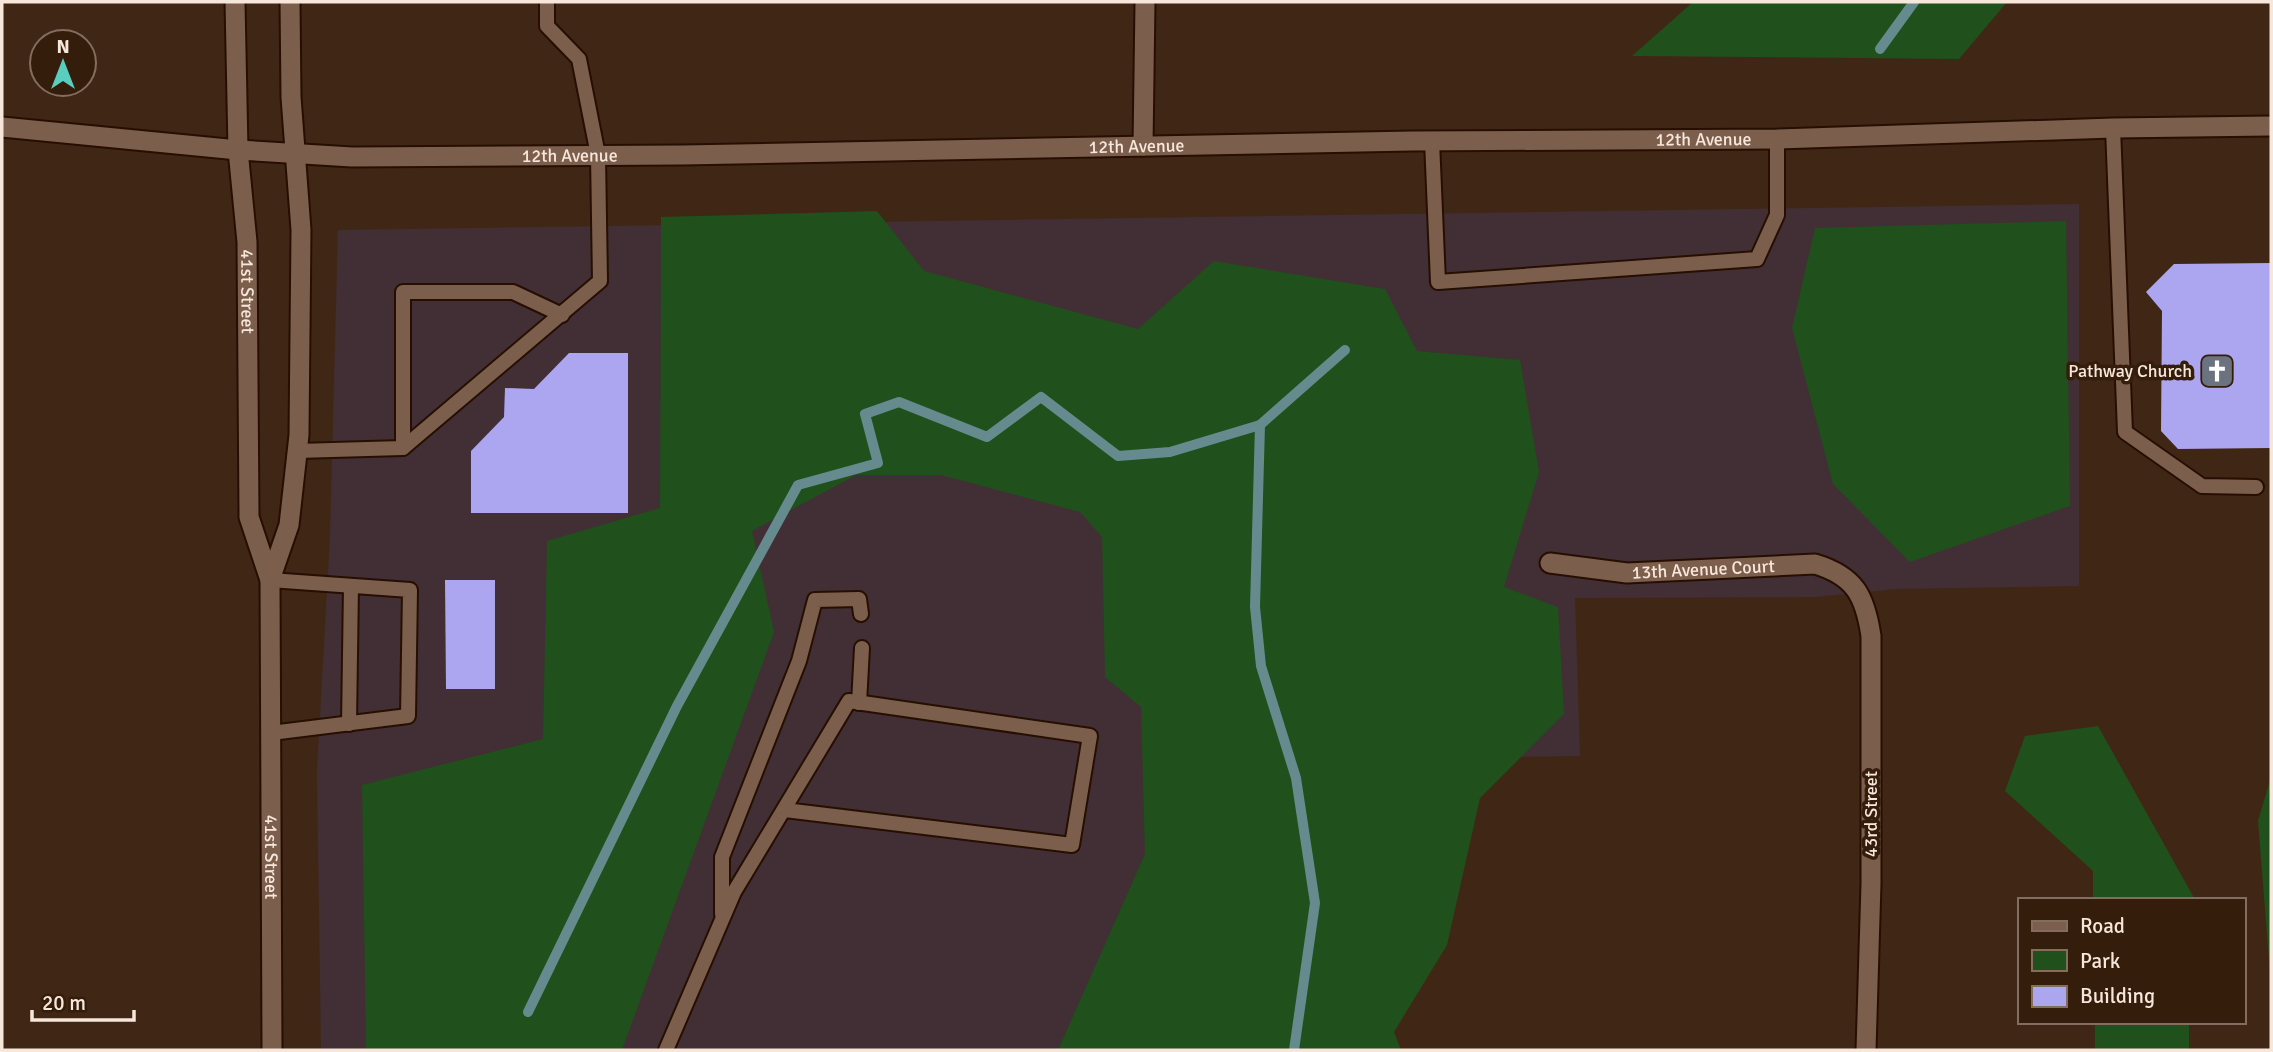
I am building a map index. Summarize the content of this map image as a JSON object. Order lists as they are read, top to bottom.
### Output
{
  "streets": {
    "street": [
      "12th Avenue",
      "41st Street",
      "13th Avenue Court",
      "43rd Street"
    ]
  },
  "crossings": [
    ["12th Avenue", "41st Street"],
    ["13th Avenue Court", "43rd Street"]
  ],
  "places": {
    "church": ["Pathway Church"]
  },
  "legend": ["Road", "Park", "Building"],
  "scale_bar": "20 m",
  "north": "top"
}
